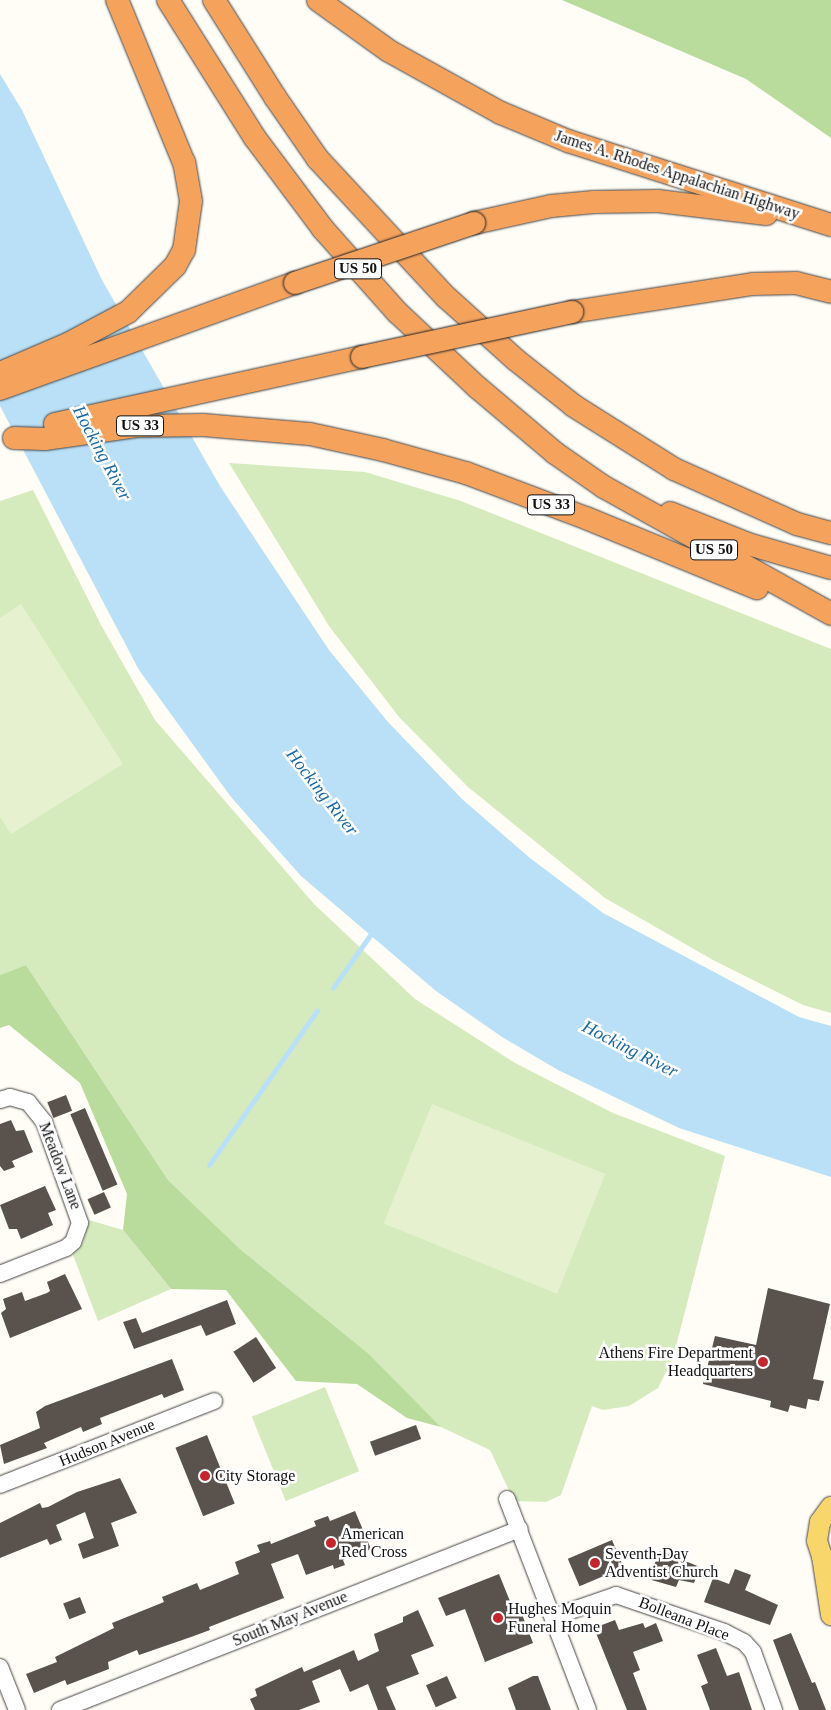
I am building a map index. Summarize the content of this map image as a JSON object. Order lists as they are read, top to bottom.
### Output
{
  "streets": {
    "highway": ["James A. Rhodes Appalachian Highway", "US 50", "US 33"],
    "street": [
      "Meadow Lane",
      "Hudson Avenue",
      "South May Avenue",
      "Bolleana Place"
    ]
  },
  "crossings": [
    ["US 50", "US 33"]
  ],
  "water": ["Hocking River"],
  "places": [
    "Athens Fire Department Headquarters",
    "City Storage",
    "American Red Cross",
    "Seventh-Day Adventist Church",
    "Hughes Moquin Funeral Home"
  ]
}
